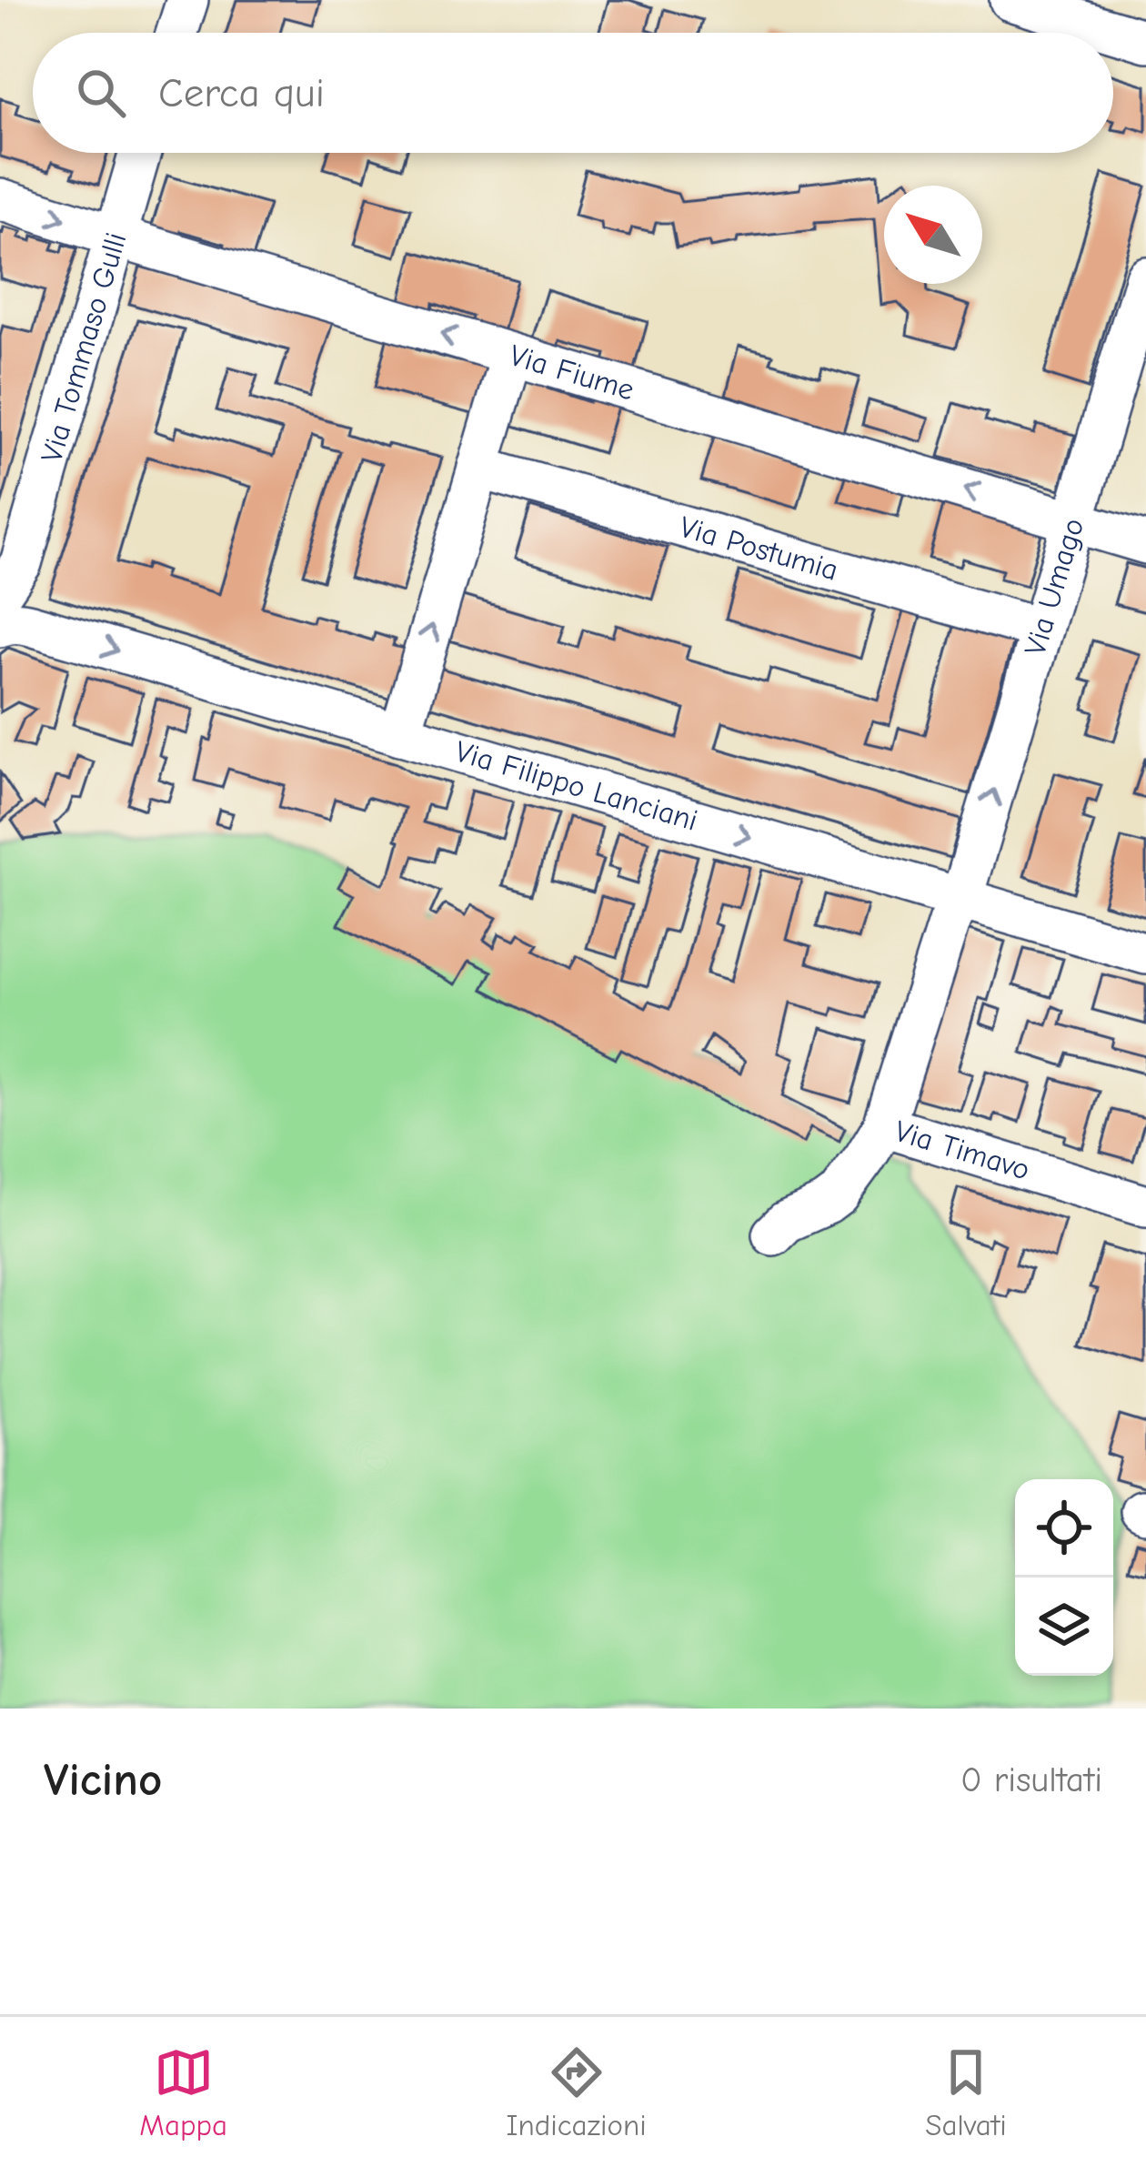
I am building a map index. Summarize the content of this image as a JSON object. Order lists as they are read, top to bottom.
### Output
{
  "streets": {
    "street": [
      "Via Tommaso Gulli",
      "Via Fiume",
      "Via Postumia",
      "Via Umago",
      "Via Filippo Lanciani",
      "Via Timavo"
    ]
  },
  "crossings": [
    ["Via Tommaso Gulli", "Via Fiume"],
    ["Via Tommaso Gulli", "Via Filippo Lanciani"],
    ["Via Fiume", "Via Umago"],
    ["Via Postumia", "Via Umago"],
    ["Via Umago", "Via Filippo Lanciani"],
    ["Via Umago", "Via Timavo"],
    ["Via Filippo Lanciani", "Via Timavo"]
  ],
  "one_way": ["Via Umago", "Via Filippo Lanciani"],
  "north": "top left",
  "page": {
    "search": "Cerca qui",
    "heading": ["Vicino", "0 risultati"],
    "nav": ["Mappa", "Indicazioni", "Salvati"]
  }
}
